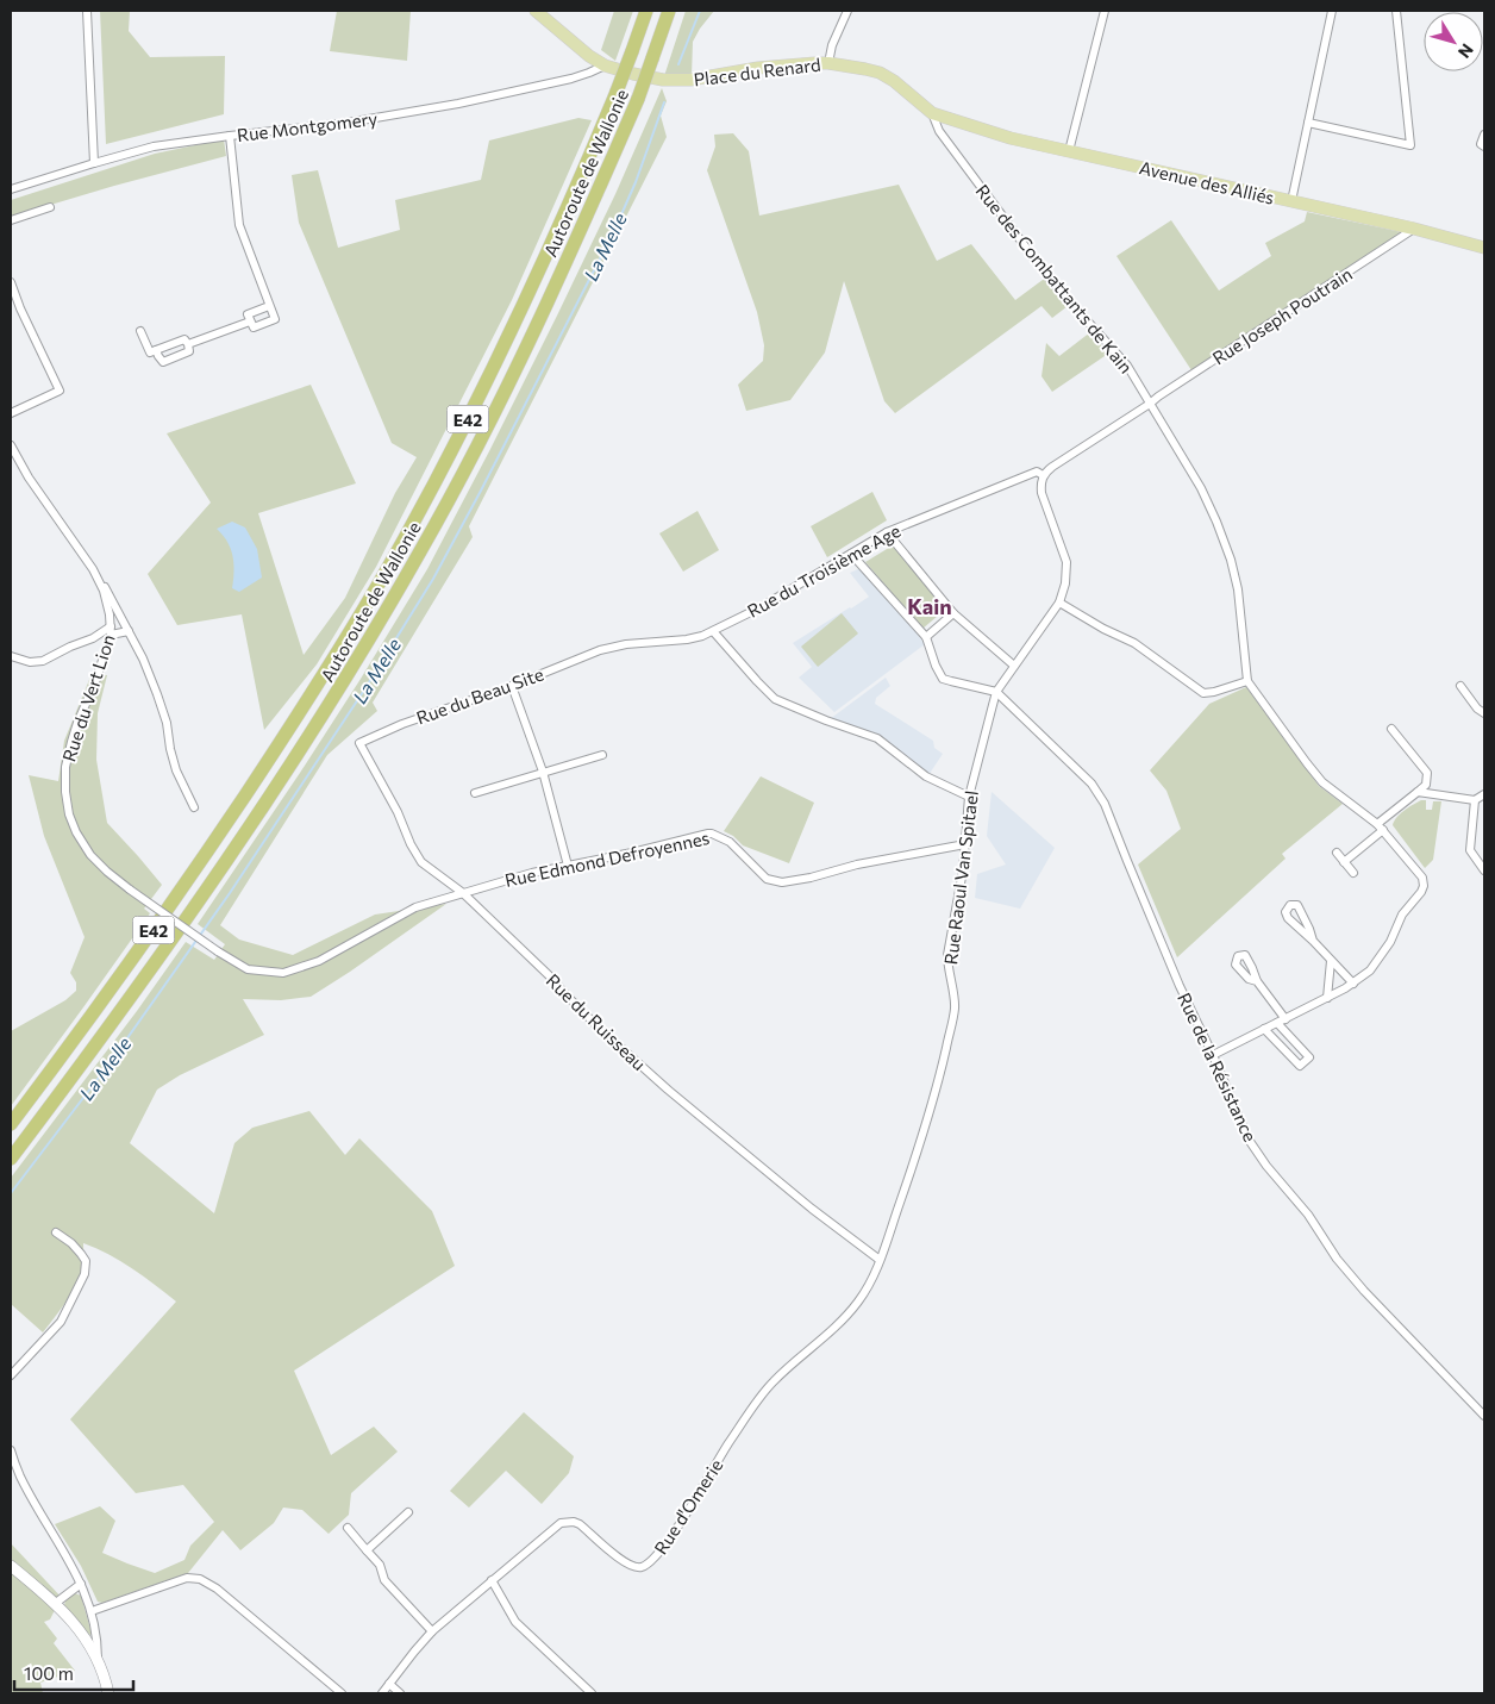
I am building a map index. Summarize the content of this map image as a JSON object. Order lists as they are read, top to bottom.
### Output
{
  "streets": {
    "highway": ["Autoroute de Wallonie", "E42"],
    "main road": ["Place du Renard", "Avenue des Alliés"],
    "street": [
      "Rue Montgomery",
      "Rue des Combattants de Kain",
      "Rue Joseph Poutrain",
      "Rue du Troisième Age",
      "Rue du Beau Site",
      "Rue du Vert Lion",
      "Rue Edmond Defroyennes",
      "Rue Raoul Van Spitael",
      "Rue du Ruisseau",
      "Rue de la Résistance",
      "Rue d'Omerie"
    ]
  },
  "crossings": [
    ["Place du Renard", "Rue Montgomery"],
    ["Place du Renard", "Avenue des Alliés"],
    ["Place du Renard", "Rue des Combattants de Kain"],
    ["Avenue des Alliés", "Rue des Combattants de Kain"],
    ["Avenue des Alliés", "Rue Joseph Poutrain"],
    ["Rue des Combattants de Kain", "Rue Joseph Poutrain"],
    ["Rue Joseph Poutrain", "Rue du Troisième Age"],
    ["Rue du Troisième Age", "Rue du Beau Site"],
    ["Rue du Beau Site", "Rue du Ruisseau"],
    ["Rue du Vert Lion", "Rue Edmond Defroyennes"],
    ["Rue Edmond Defroyennes", "Rue Raoul Van Spitael"],
    ["Rue Edmond Defroyennes", "Rue du Ruisseau"],
    ["Rue Raoul Van Spitael", "Rue du Ruisseau"],
    ["Rue Raoul Van Spitael", "Rue de la Résistance"],
    ["Rue Raoul Van Spitael", "Rue d'Omerie"]
  ],
  "districts": ["Kain"],
  "water": ["La Melle"],
  "scale_bar": "100 m",
  "north": "bottom right"
}
